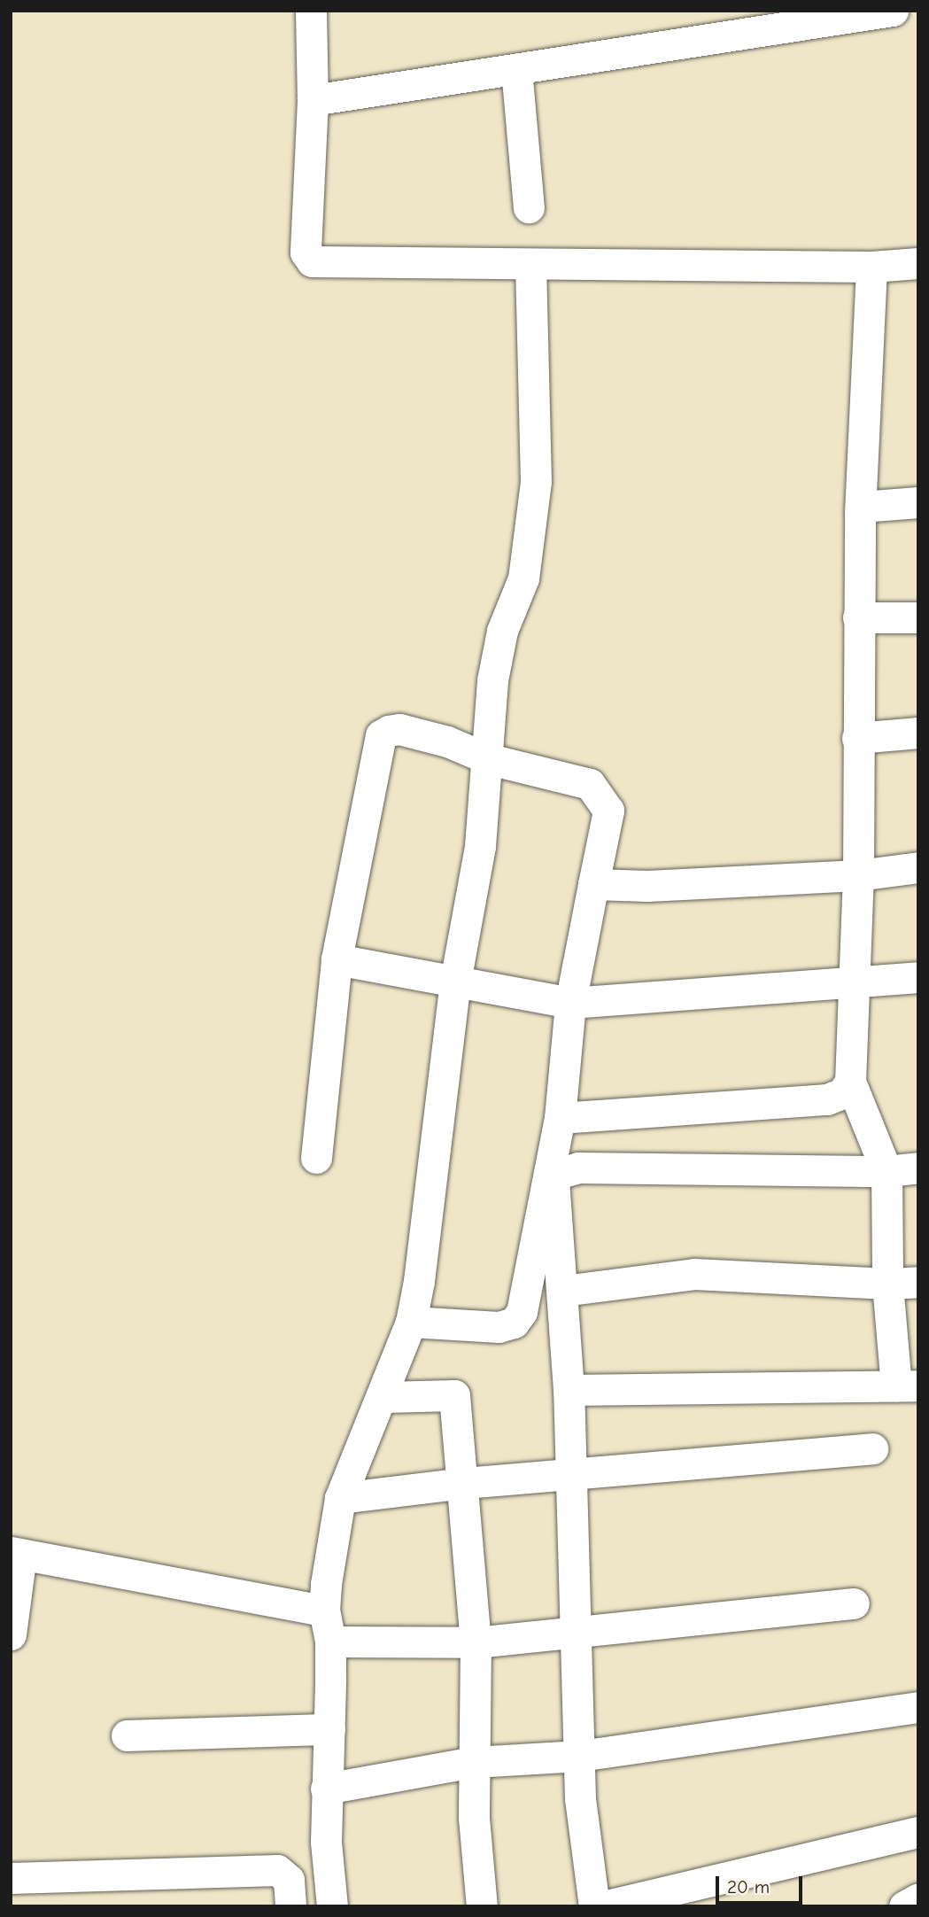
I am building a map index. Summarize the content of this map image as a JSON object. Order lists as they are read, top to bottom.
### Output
{
  "scale_bar": "20 m"
}
